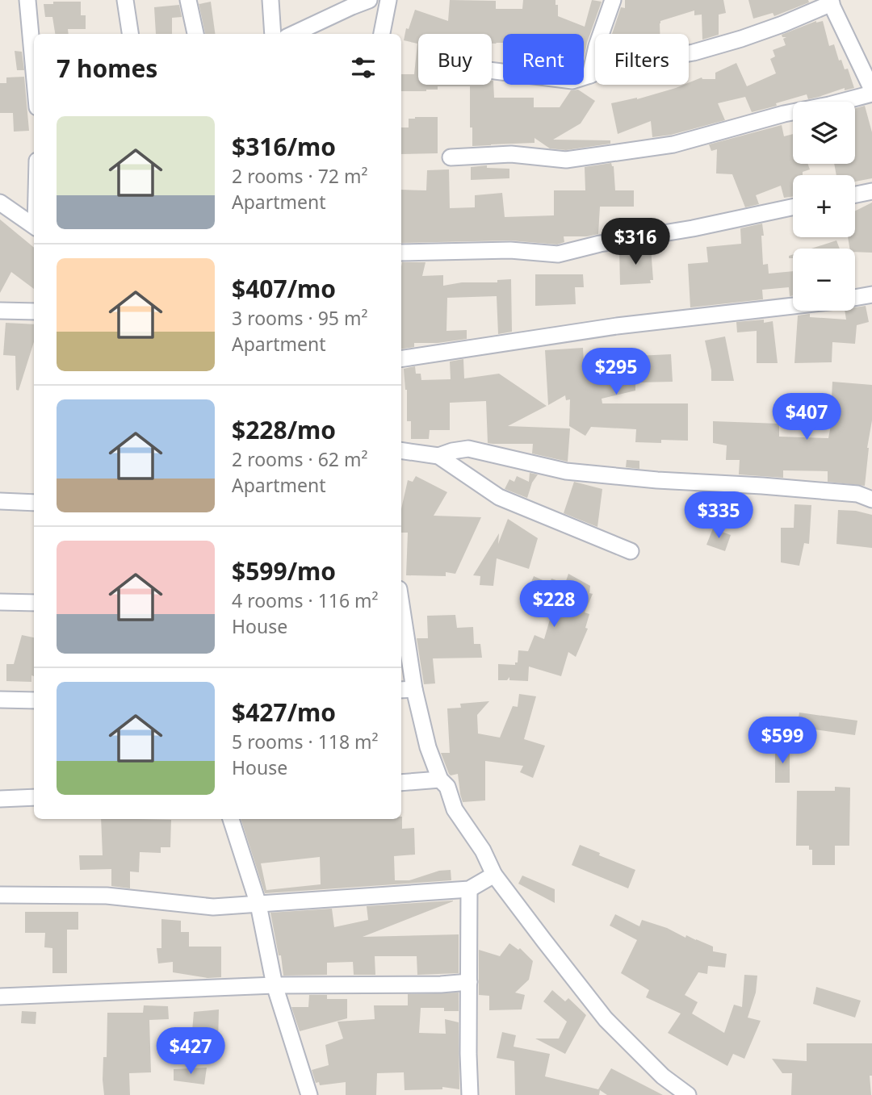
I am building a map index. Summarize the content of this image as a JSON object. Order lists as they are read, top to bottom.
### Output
{
  "page": {
    "chip": ["Buy", "Rent", "Filters"],
    "heading": "7 homes",
    "map_buttons": ["+", "−"],
    "list": [
      {
        "name": "$316/mo",
        "note": "2 rooms · 72 m² · Apartment"
      },
      {
        "name": "$407/mo",
        "note": "3 rooms · 95 m² · Apartment"
      },
      {
        "name": "$228/mo",
        "note": "2 rooms · 62 m² · Apartment"
      },
      {
        "name": "$599/mo",
        "note": "4 rooms · 116 m² · House"
      },
      {
        "name": "$427/mo",
        "note": "5 rooms · 118 m² · House"
      }
    ],
    "price": [
      "$316",
      "$295",
      "$407",
      "$335",
      "$228",
      "$599",
      "$427"
    ]
  }
}
